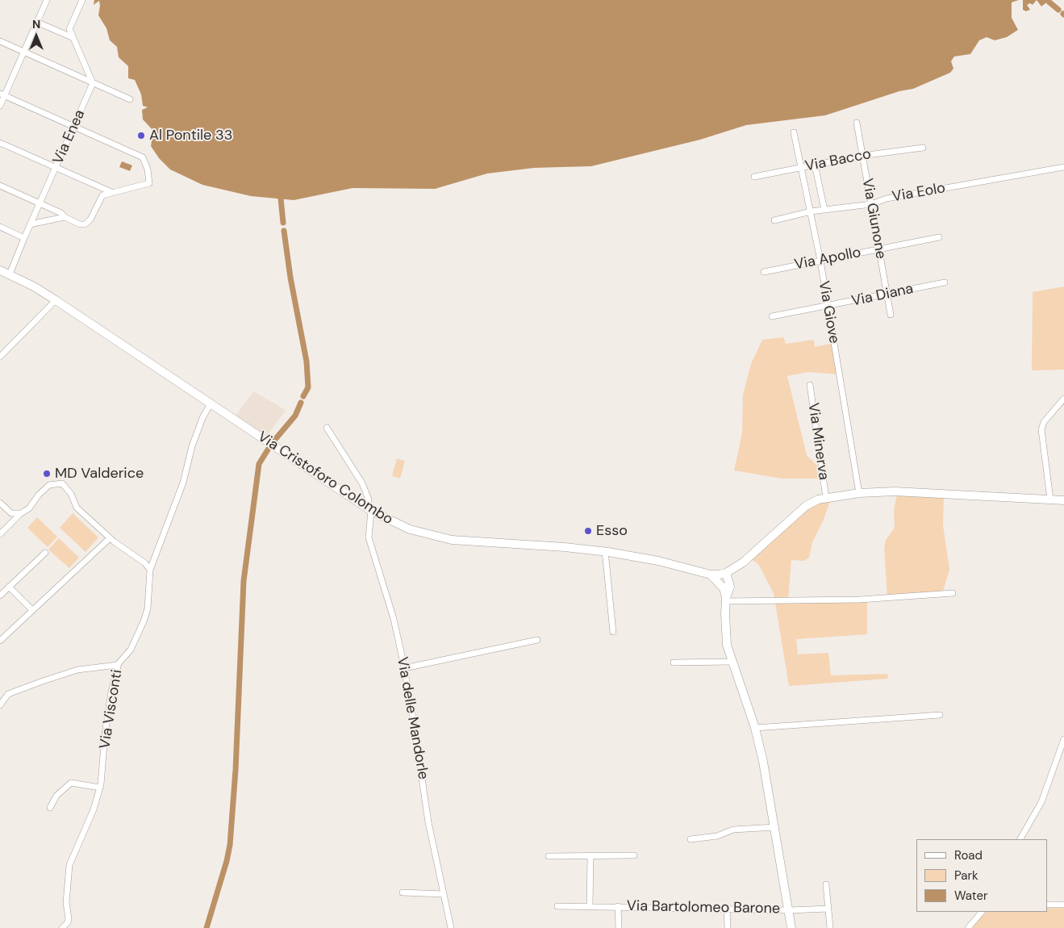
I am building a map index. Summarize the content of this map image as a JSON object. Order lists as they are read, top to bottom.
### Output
{
  "streets": {
    "main road": ["Via Cristoforo Colombo"],
    "street": [
      "Via Enea",
      "Via Bacco",
      "Via Eolo",
      "Via Giunone",
      "Via Apollo",
      "Via Diana",
      "Via Giove",
      "Via Minerva",
      "Via Visconti",
      "Via delle Mandorle",
      "Via Bartolomeo Barone"
    ]
  },
  "crossings": [
    ["Via Enea", "Via Cristoforo Colombo"],
    ["Via Bacco", "Via Giunone"],
    ["Via Bacco", "Via Giove"],
    ["Via Eolo", "Via Giunone"],
    ["Via Eolo", "Via Giove"],
    ["Via Giunone", "Via Apollo"],
    ["Via Giunone", "Via Diana"],
    ["Via Apollo", "Via Giove"],
    ["Via Diana", "Via Giove"],
    ["Via Cristoforo Colombo", "Via Visconti"],
    ["Via Cristoforo Colombo", "Via delle Mandorle"]
  ],
  "places": ["Al Pontile 33", "MD Valderice", "Esso"],
  "legend": ["Road", "Park", "Water"],
  "north": "top"
}
